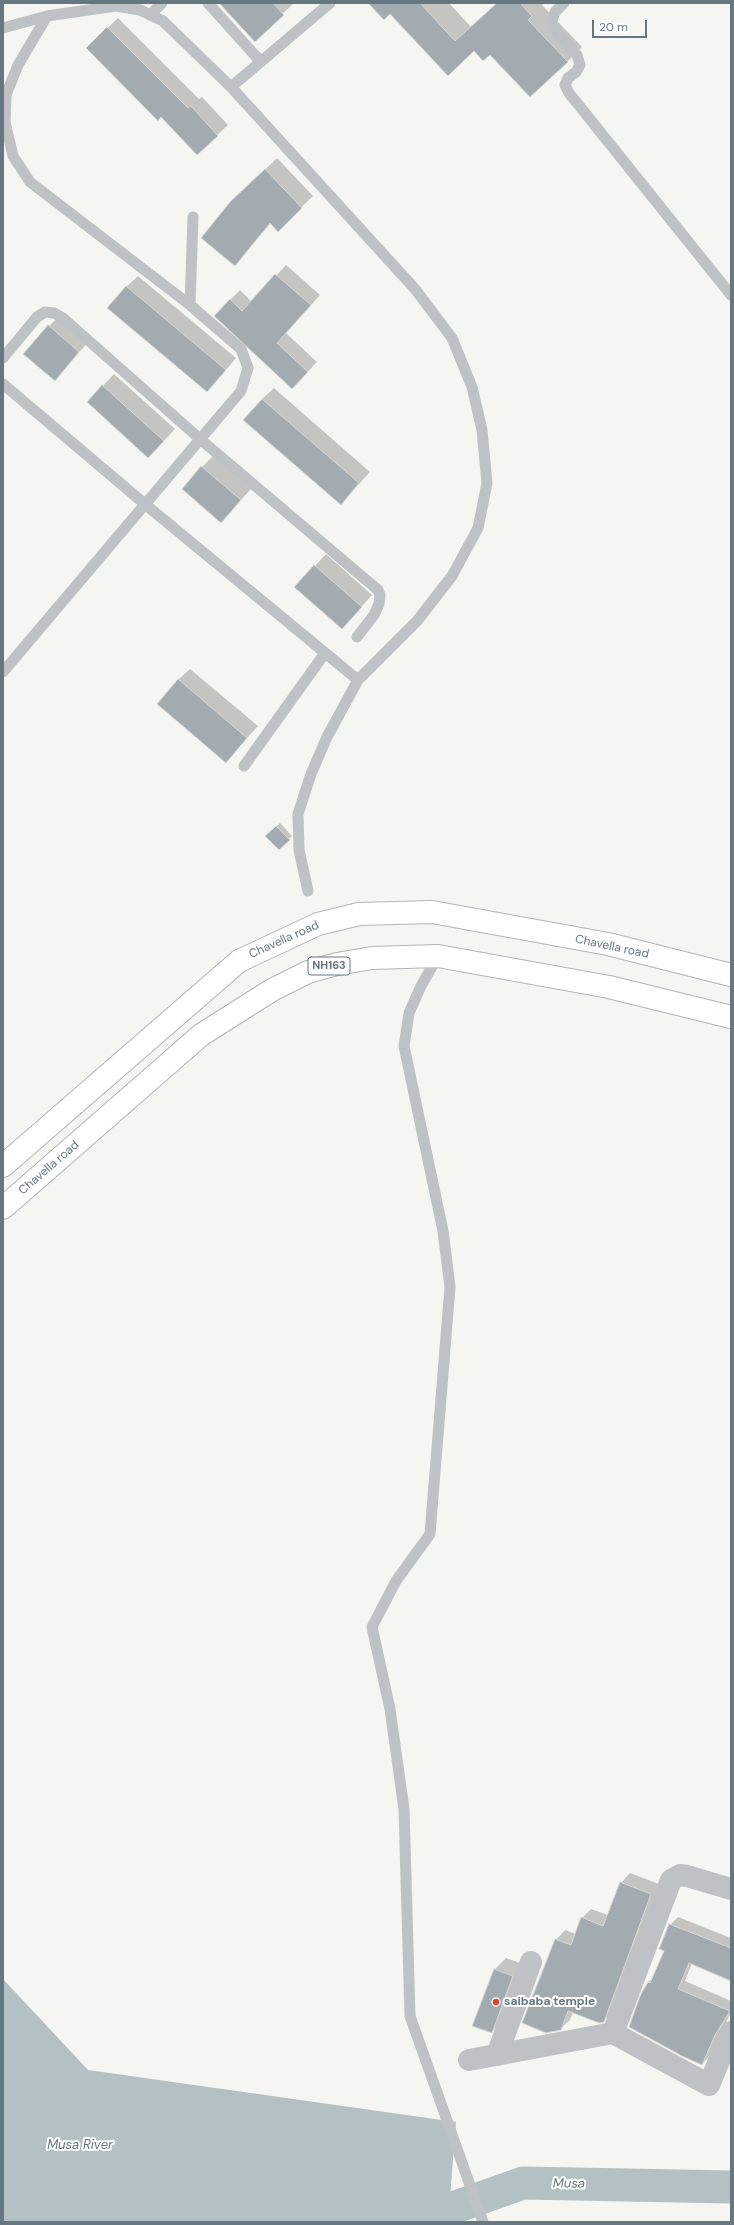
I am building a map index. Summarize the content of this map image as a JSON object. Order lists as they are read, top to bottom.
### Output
{
  "streets": {
    "highway": ["Chavella road", "NH163"]
  },
  "water": ["Musa River", "Musa"],
  "places": ["saibaba temple"],
  "scale_bar": "20 m"
}
